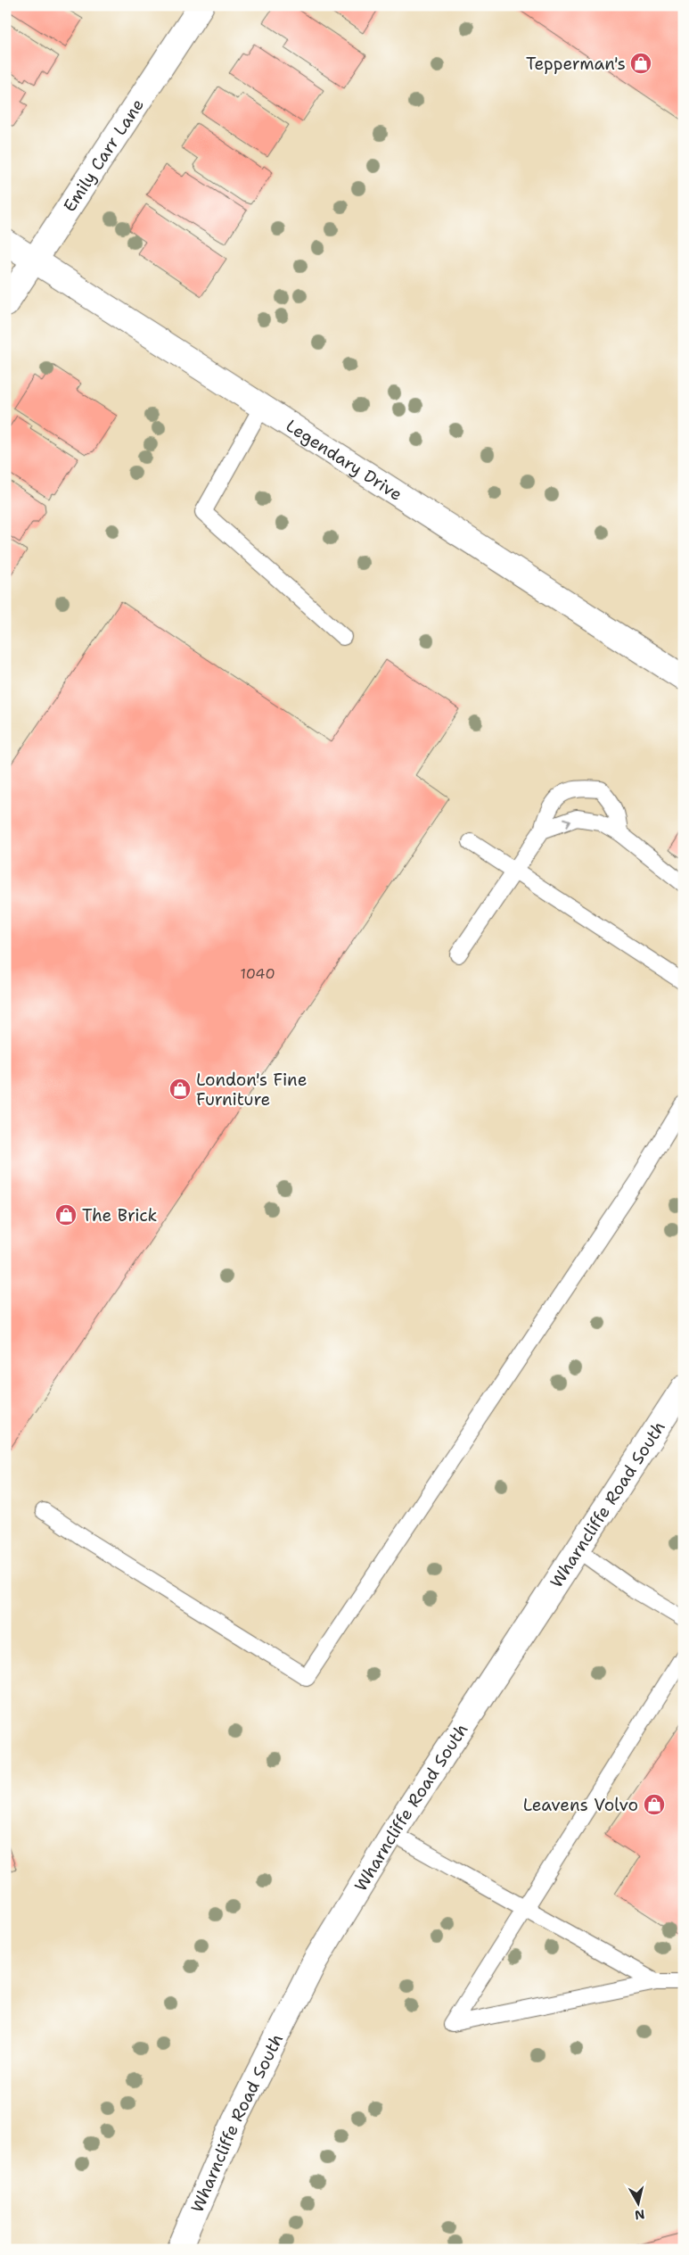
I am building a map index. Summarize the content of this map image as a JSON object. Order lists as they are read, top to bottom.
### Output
{
  "streets": {
    "street": ["Emily Carr Lane", "Legendary Drive", "Wharncliffe Road South"]
  },
  "crossings": [
    ["Emily Carr Lane", "Legendary Drive"]
  ],
  "places": {
    "shop": [
      "Tepperman's",
      "London's Fine Furniture",
      "The Brick",
      "Leavens Volvo"
    ]
  },
  "house_numbers": ["1040"],
  "north": "bottom"
}
